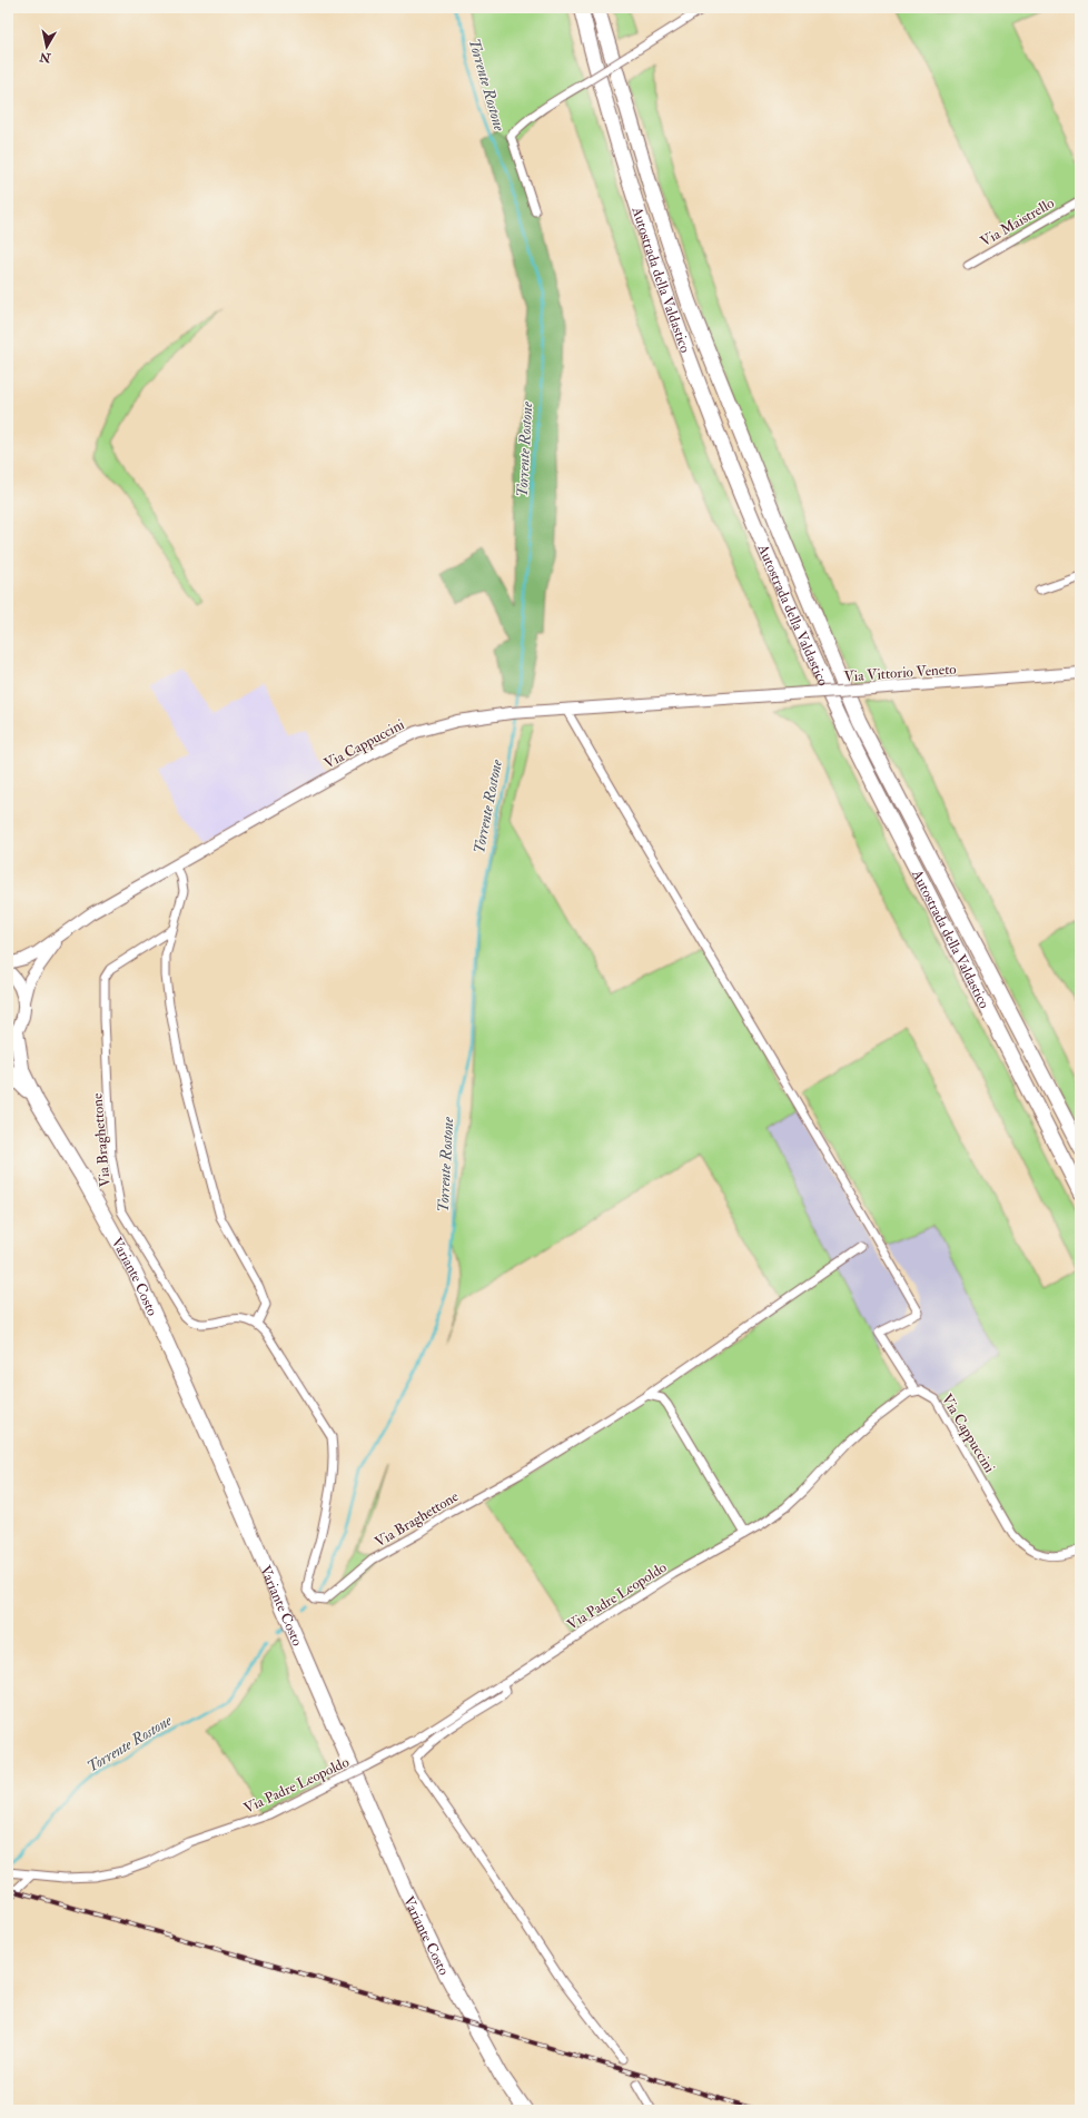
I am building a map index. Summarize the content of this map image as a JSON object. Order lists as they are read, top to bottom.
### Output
{
  "streets": {
    "highway": ["Autostrada della Valdastico", "Variante Costo"],
    "main road": ["Via Vittorio Veneto", "Via Cappuccini"],
    "street": ["Via Maistrello", "Via Braghettone", "Via Padre Leopoldo"]
  },
  "crossings": [
    ["Via Vittorio Veneto", "Via Cappuccini"]
  ],
  "water": ["Torrente Rostone"],
  "north": "bottom"
}
